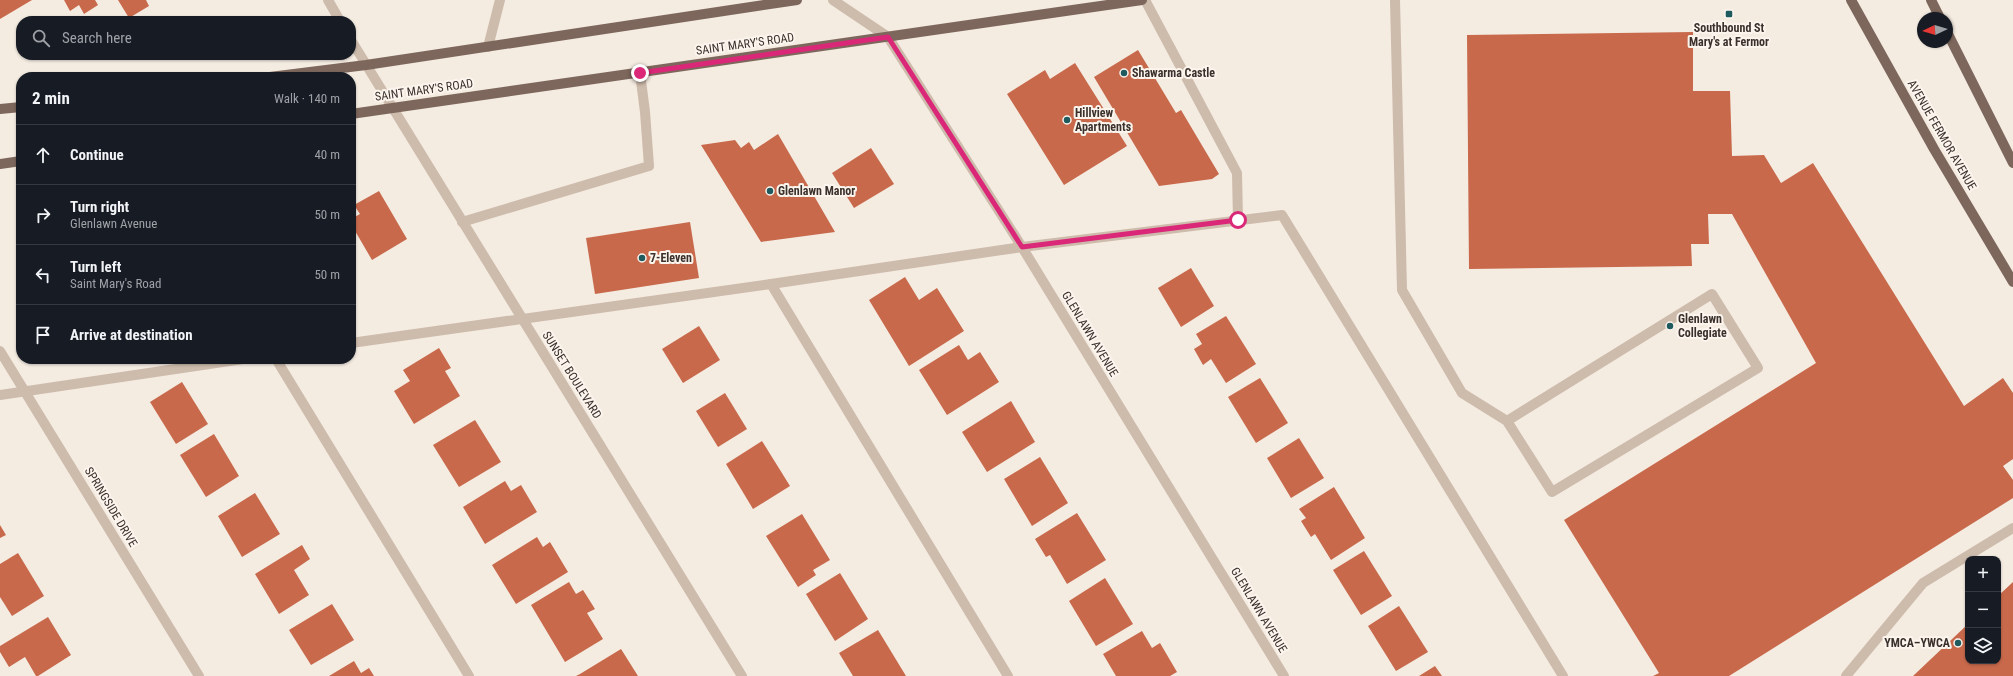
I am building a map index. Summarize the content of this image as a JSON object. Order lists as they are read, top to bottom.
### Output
{
  "streets": {
    "main road": ["SAINT MARY'S ROAD", "AVENUE FERMOR AVENUE"],
    "street": ["GLENLAWN AVENUE", "SUNSET BOULEVARD", "SPRINGSIDE DRIVE"]
  },
  "crossings": [
    ["SAINT MARY'S ROAD", "GLENLAWN AVENUE"],
    ["SAINT MARY'S ROAD", "SUNSET BOULEVARD"]
  ],
  "places": {
    "transit": ["Southbound St Mary's at Fermor"],
    "other": [
      "Shawarma Castle",
      "Hillview Apartments",
      "Glenlawn Manor",
      "7-Eleven",
      "Glenlawn Collegiate",
      "YMCA–YWCA"
    ]
  },
  "north": "left",
  "page": {
    "search": "Search here",
    "heading": ["2 min", "Walk · 140 m"],
    "list": [
      ["Continue", "40 m"],
      ["Turn right", "Glenlawn Avenue", "50 m"],
      ["Turn left", "Saint Mary's Road", "50 m"],
      "Arrive at destination"
    ],
    "map_buttons": ["+", "−"]
  }
}
